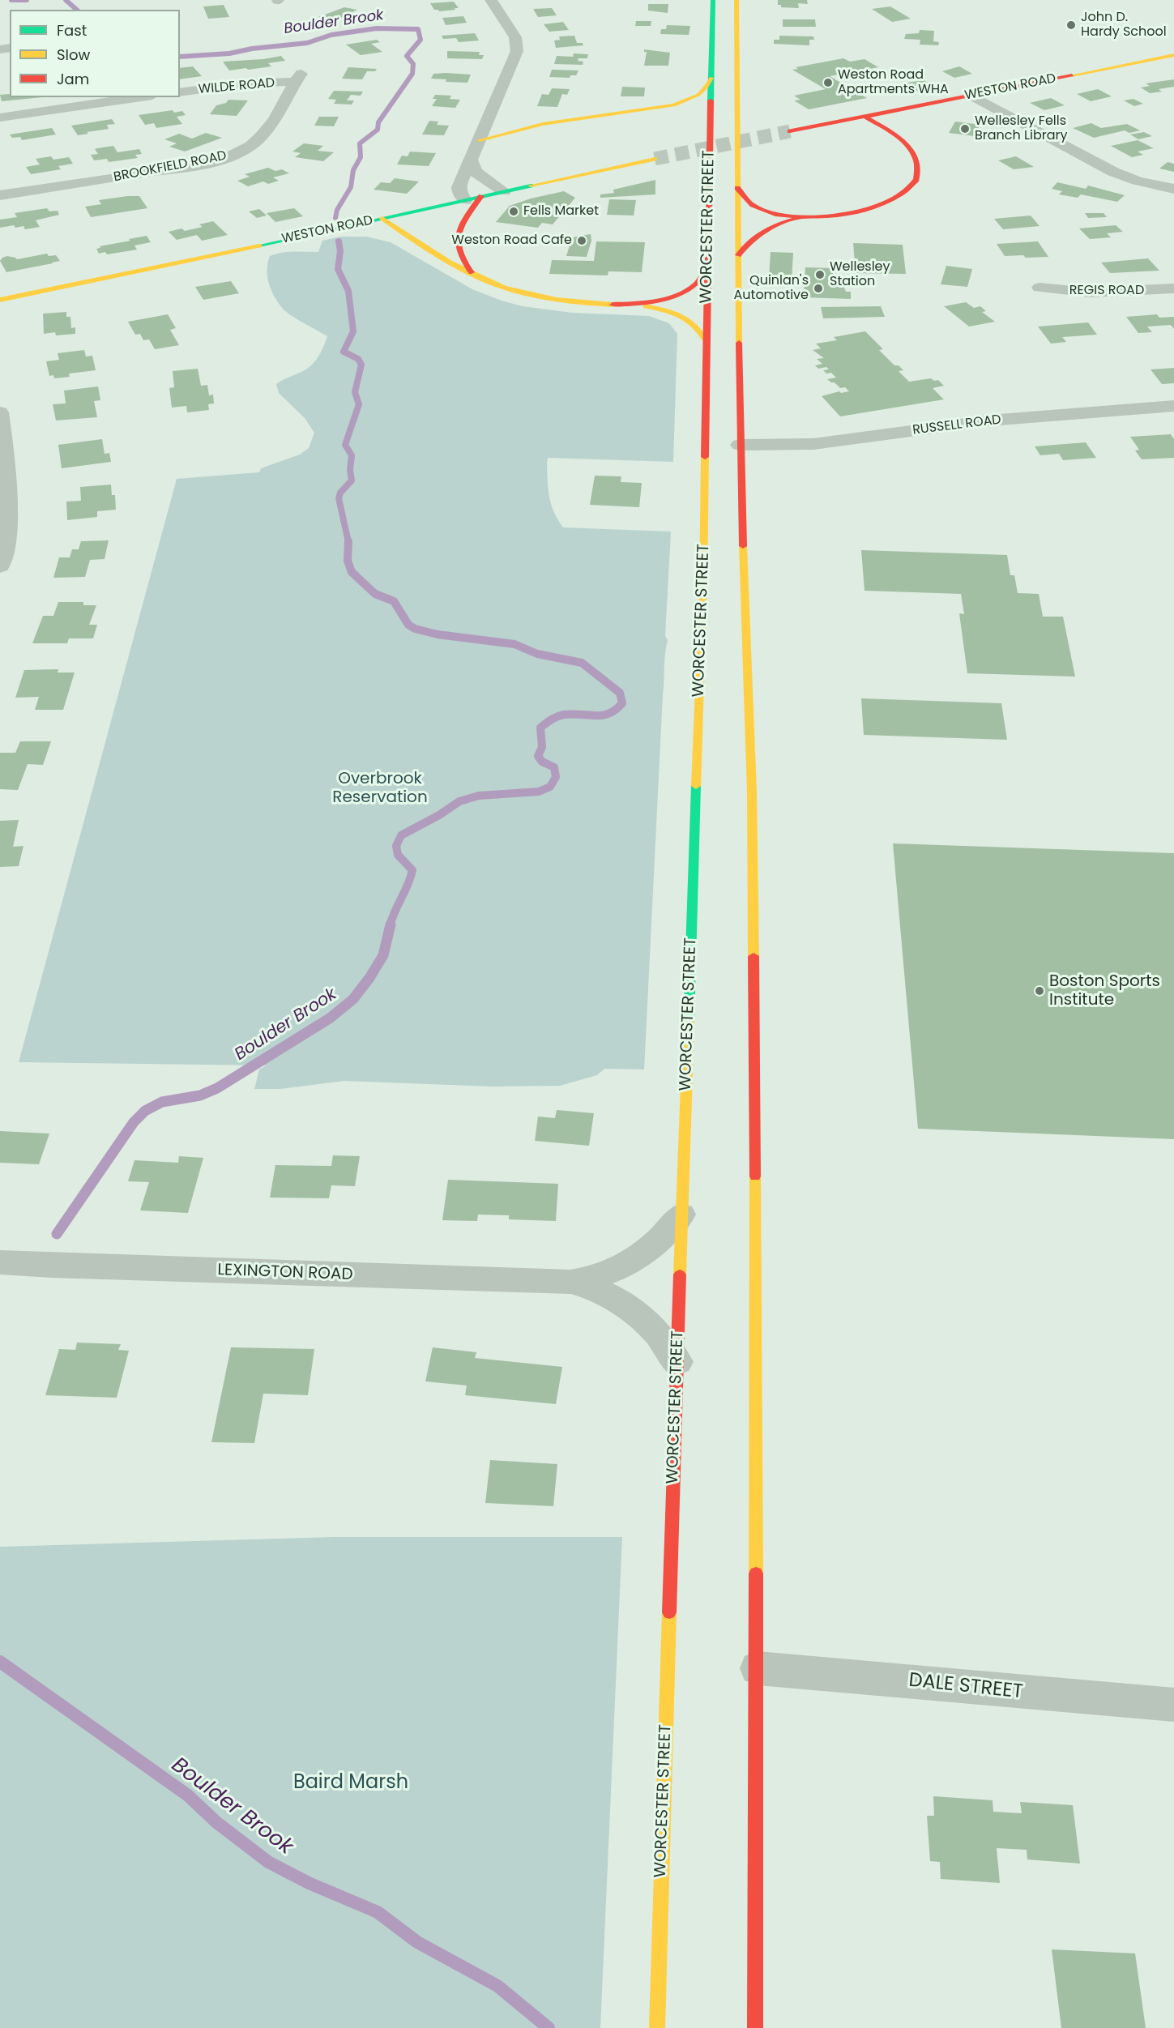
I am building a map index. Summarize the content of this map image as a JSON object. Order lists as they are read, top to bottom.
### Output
{
  "streets": {
    "main road": ["WESTON ROAD", "WORCESTER STREET"],
    "street": [
      "WILDE ROAD",
      "BROOKFIELD ROAD",
      "REGIS ROAD",
      "RUSSELL ROAD",
      "LEXINGTON ROAD",
      "DALE STREET"
    ]
  },
  "crossings": [
    ["WILDE ROAD", "BROOKFIELD ROAD"],
    ["WORCESTER STREET", "RUSSELL ROAD"],
    ["WORCESTER STREET", "LEXINGTON ROAD"],
    ["WORCESTER STREET", "DALE STREET"]
  ],
  "water": ["Boulder Brook"],
  "parks": ["Overbrook Reservation", "Baird Marsh"],
  "places": [
    "John D. Hardy School",
    "Weston Road Apartments WHA",
    "Wellesley Fells Branch Library",
    "Fells Market",
    "Weston Road Cafe",
    "Wellesley Station",
    "Quinlan's Automotive",
    "Boston Sports Institute"
  ],
  "legend": ["Fast", "Slow", "Jam"]
}
